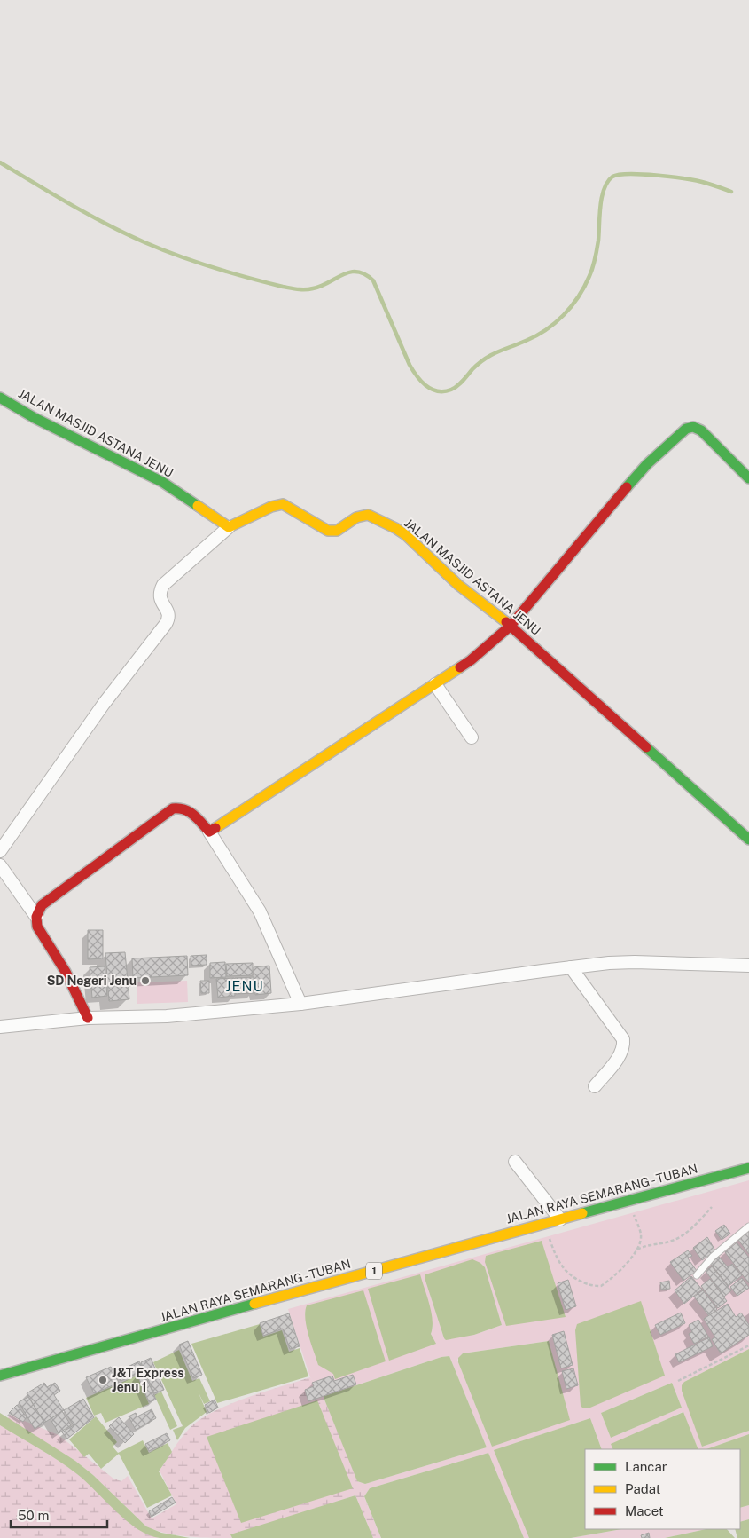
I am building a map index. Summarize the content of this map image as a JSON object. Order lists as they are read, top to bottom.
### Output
{
  "streets": {
    "main road": ["JALAN MASJID ASTANA JENU", "JALAN RAYA SEMARANG - TUBAN", "1"]
  },
  "districts": ["JENU"],
  "places": ["SD Negeri Jenu", "J&T Express Jenu 1"],
  "legend": ["Lancar", "Padat", "Macet"],
  "scale_bar": "50 m"
}
